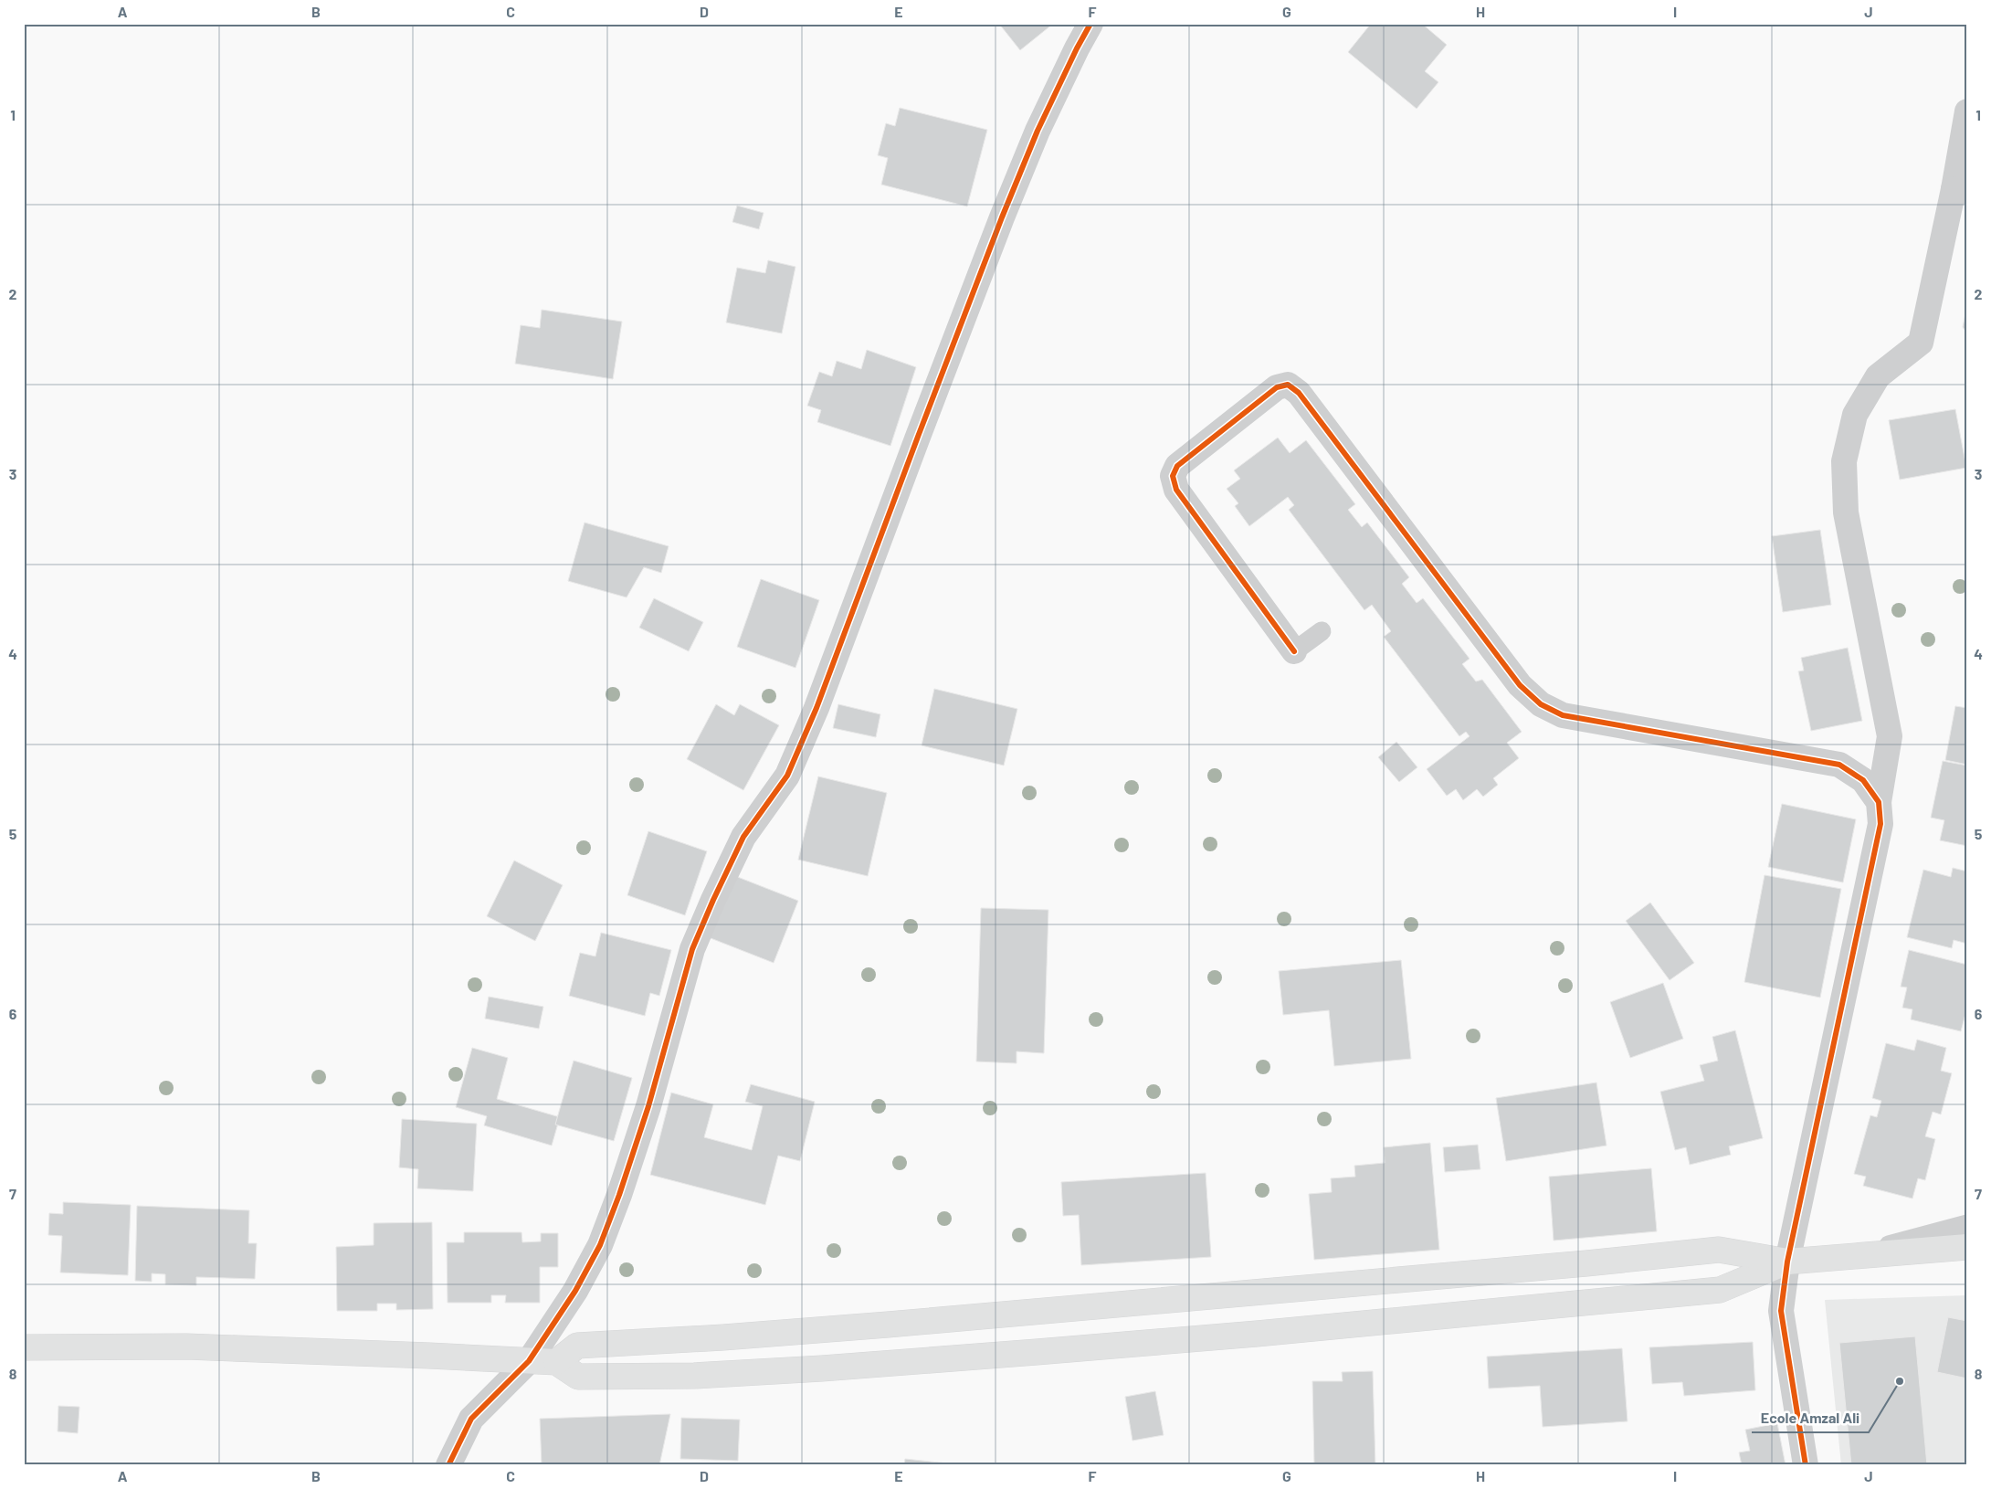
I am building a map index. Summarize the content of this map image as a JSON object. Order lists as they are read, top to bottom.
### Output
{
  "places": ["Ecole Amzal Ali"],
  "grid": {
    "columns": [
      "A",
      "B",
      "C",
      "D",
      "E",
      "F",
      "G",
      "H",
      "I",
      "J"
    ],
    "rows": [
      "1",
      "2",
      "3",
      "4",
      "5",
      "6",
      "7",
      "8"
    ]
  }
}
